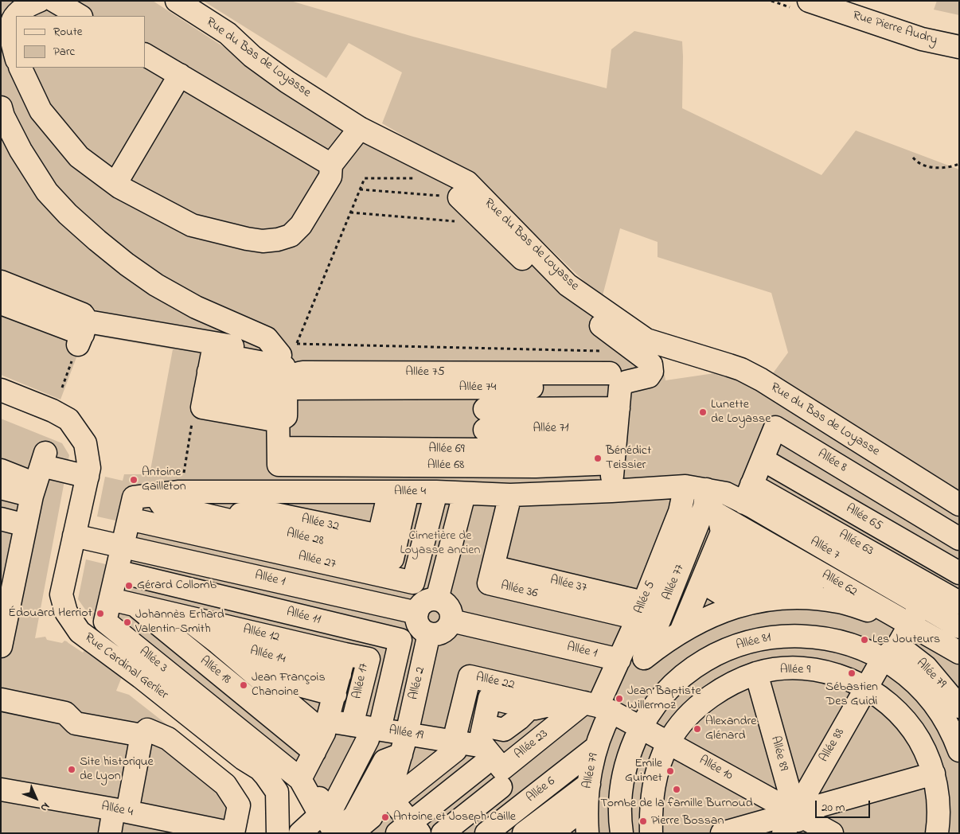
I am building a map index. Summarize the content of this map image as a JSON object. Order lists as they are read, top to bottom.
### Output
{
  "streets": {
    "street": [
      "Rue Pierre Audry",
      "Rue du Bas de Loyasse",
      "Allée 75",
      "Allée 71",
      "Allée 8",
      "Allée 68",
      "Allée 4",
      "Allée 65",
      "Allée 32",
      "Allée 7",
      "Allée 27",
      "Allée 1",
      "Allée 77",
      "Allée 62",
      "Allée 37",
      "Allée 36",
      "Allée 5",
      "Allée 11",
      "Allée 12",
      "Allée 81",
      "Allée 14",
      "Allée 3",
      "Rue Cardinal Gerlier",
      "Allée 9",
      "Allée 18",
      "Allée 79",
      "Allée 22",
      "Allée 2",
      "Allée 19",
      "Allée 23",
      "Allée 88",
      "Allée 89",
      "Allée 10",
      "Allée 6"
    ]
  },
  "crossings": [
    ["Allée 75", "Allée 68"],
    ["Allée 71", "Allée 68"],
    ["Allée 8", "Allée 65"],
    ["Allée 8", "Allée 7"],
    ["Allée 8", "Allée 88"],
    ["Allée 4", "Allée 32"],
    ["Allée 4", "Allée 7"],
    ["Allée 4", "Allée 27"],
    ["Allée 4", "Allée 36"],
    ["Allée 4", "Allée 5"],
    ["Allée 4", "Allée 3"],
    ["Allée 65", "Allée 7"],
    ["Allée 65", "Allée 88"],
    ["Allée 7", "Allée 77"],
    ["Allée 7", "Allée 62"],
    ["Allée 7", "Allée 5"],
    ["Allée 7", "Allée 88"],
    ["Allée 27", "Allée 3"],
    ["Allée 1", "Allée 5"],
    ["Allée 1", "Allée 3"],
    ["Allée 1", "Rue Cardinal Gerlier"],
    ["Allée 1", "Allée 2"],
    ["Allée 77", "Allée 62"],
    ["Allée 62", "Allée 81"],
    ["Allée 62", "Allée 79"],
    ["Allée 62", "Allée 88"],
    ["Allée 37", "Allée 36"],
    ["Allée 37", "Allée 5"],
    ["Allée 5", "Allée 79"],
    ["Allée 5", "Allée 22"],
    ["Allée 5", "Allée 23"],
    ["Allée 5", "Allée 10"],
    ["Allée 11", "Allée 12"],
    ["Allée 11", "Allée 14"],
    ["Allée 11", "Allée 3"],
    ["Allée 11", "Allée 19"],
    ["Allée 12", "Allée 14"],
    ["Allée 12", "Allée 3"],
    ["Allée 12", "Allée 18"],
    ["Allée 12", "Allée 19"],
    ["Allée 81", "Allée 79"],
    ["Allée 81", "Allée 88"],
    ["Allée 81", "Allée 10"],
    ["Allée 14", "Allée 19"],
    ["Allée 9", "Allée 88"],
    ["Allée 9", "Allée 89"],
    ["Allée 9", "Allée 10"],
    ["Allée 79", "Allée 22"],
    ["Allée 79", "Allée 23"],
    ["Allée 79", "Allée 88"],
    ["Allée 79", "Allée 10"],
    ["Allée 79", "Allée 6"],
    ["Allée 22", "Allée 19"],
    ["Allée 22", "Allée 23"],
    ["Allée 22", "Allée 10"],
    ["Allée 2", "Allée 19"],
    ["Allée 19", "Allée 23"],
    ["Allée 23", "Allée 10"],
    ["Allée 88", "Allée 89"],
    ["Allée 88", "Allée 10"],
    ["Allée 89", "Allée 10"]
  ],
  "parks": ["Cimetière de Loyasse ancien"],
  "places": [
    "Lunette de Loyasse",
    "Bénédict Teissier",
    "Antoine Gailleton",
    "Gérard Collomb",
    "Édouard Herriot",
    "Johannès Erhard Valentin-Smith",
    "Les Jouteurs",
    "Sébastien Des Guidi",
    "Jean François Chanoine",
    "Jean Baptiste Willermoz",
    "Alexandre Glénard",
    "Site historique de Lyon",
    "Emile Guimet",
    "Tombe de la famille Burnoud",
    "Antoine et Joseph Caille",
    "Pierre Bossan"
  ],
  "legend": ["Route", "Parc"],
  "scale_bar": "20 m",
  "north": "bottom right"
}
